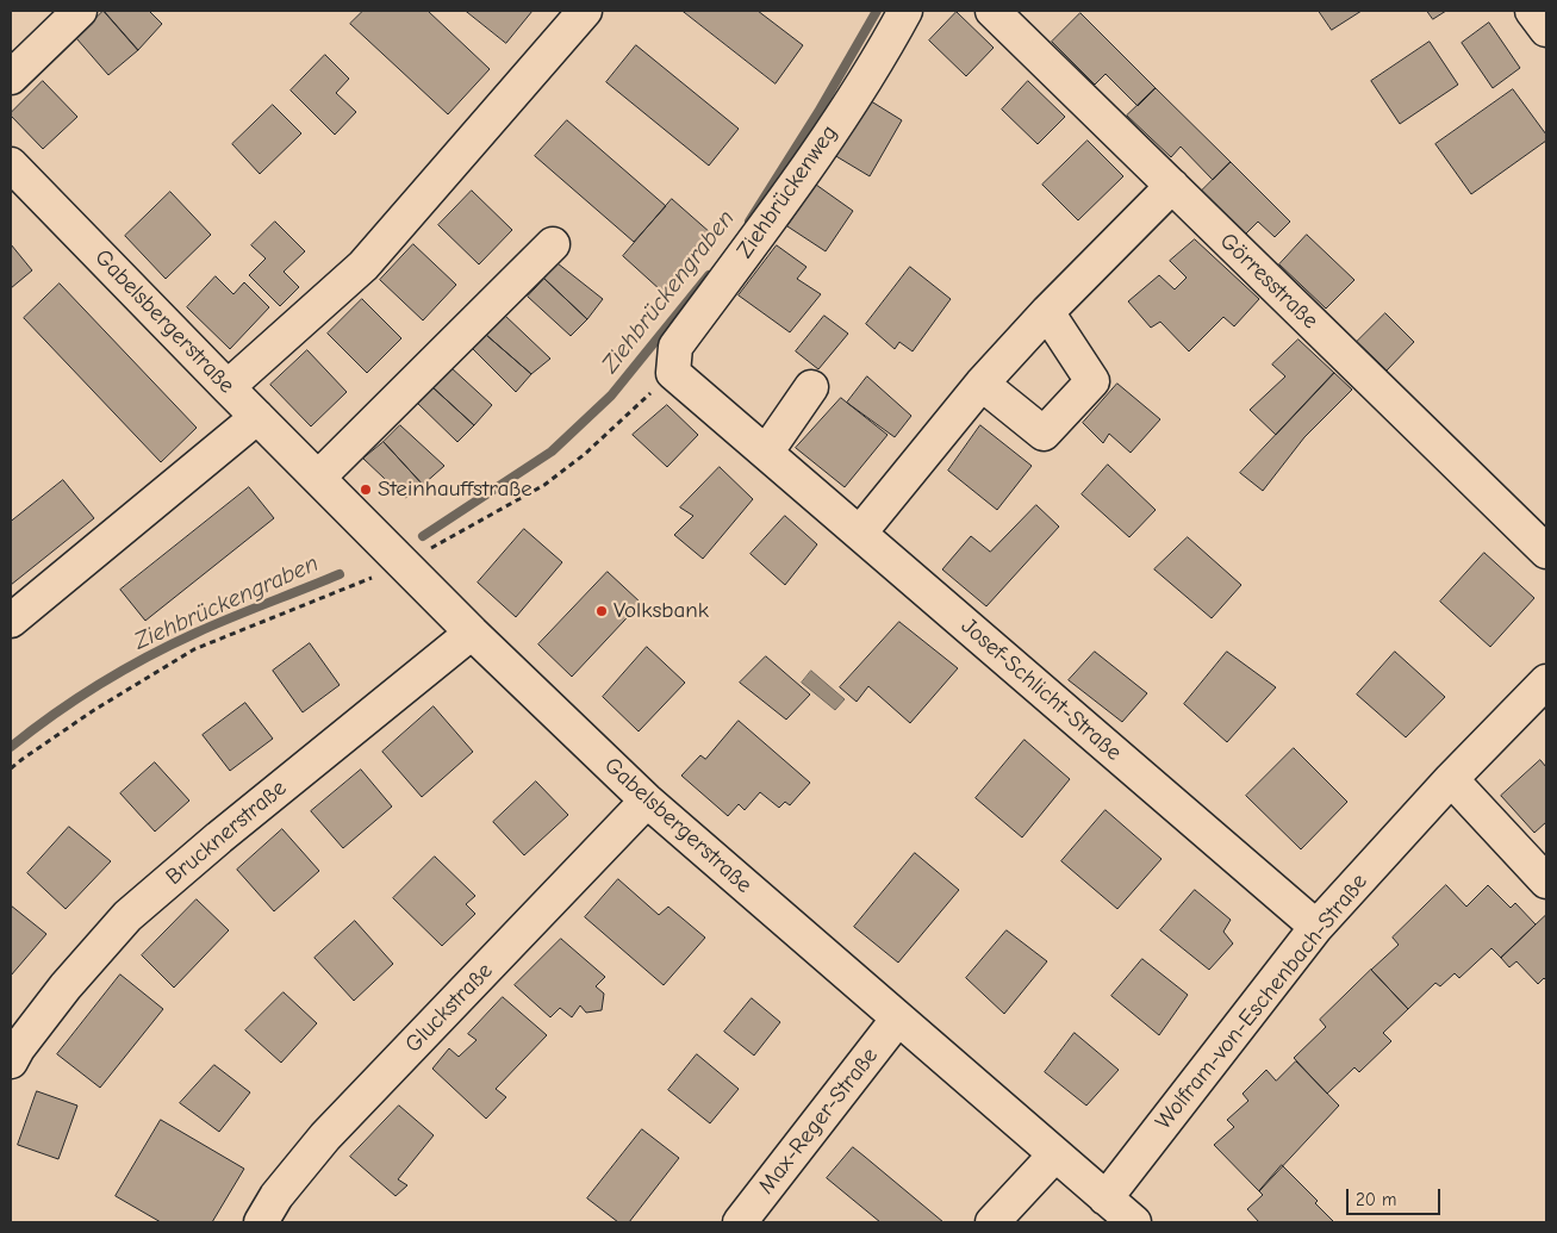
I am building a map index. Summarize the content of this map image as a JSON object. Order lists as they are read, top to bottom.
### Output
{
  "streets": {
    "street": [
      "Ziehbrückenweg",
      "Görresstraße",
      "Gabelsbergerstraße",
      "Josef-Schlicht-Straße",
      "Brucknerstraße",
      "Wolfram-von-Eschenbach-Straße",
      "Gluckstraße",
      "Max-Reger-Straße"
    ]
  },
  "crossings": [
    ["Ziehbrückenweg", "Josef-Schlicht-Straße"],
    ["Gabelsbergerstraße", "Brucknerstraße"],
    ["Gabelsbergerstraße", "Wolfram-von-Eschenbach-Straße"],
    ["Gabelsbergerstraße", "Gluckstraße"],
    ["Gabelsbergerstraße", "Max-Reger-Straße"],
    ["Josef-Schlicht-Straße", "Wolfram-von-Eschenbach-Straße"]
  ],
  "water": ["Ziehbrückengraben"],
  "places": ["Steinhauffstraße", "Volksbank"],
  "scale_bar": "20 m"
}
